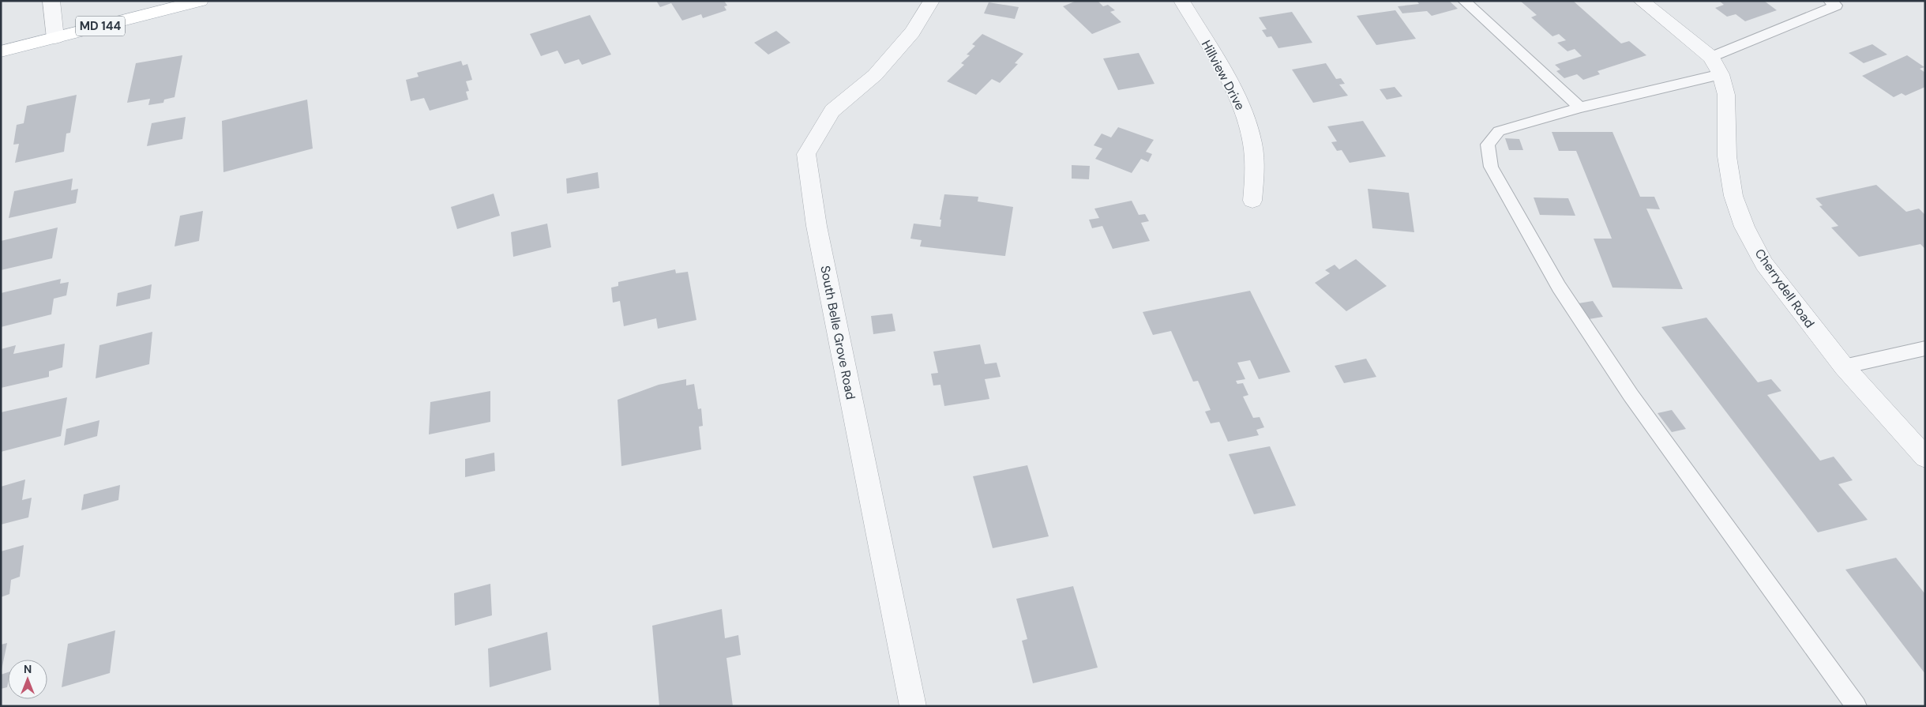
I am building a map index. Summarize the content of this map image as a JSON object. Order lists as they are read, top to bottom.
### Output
{
  "streets": {
    "main road": ["MD 144"],
    "street": ["Hillview Drive", "Cherrydell Road", "South Belle Grove Road"]
  },
  "north": "top"
}
